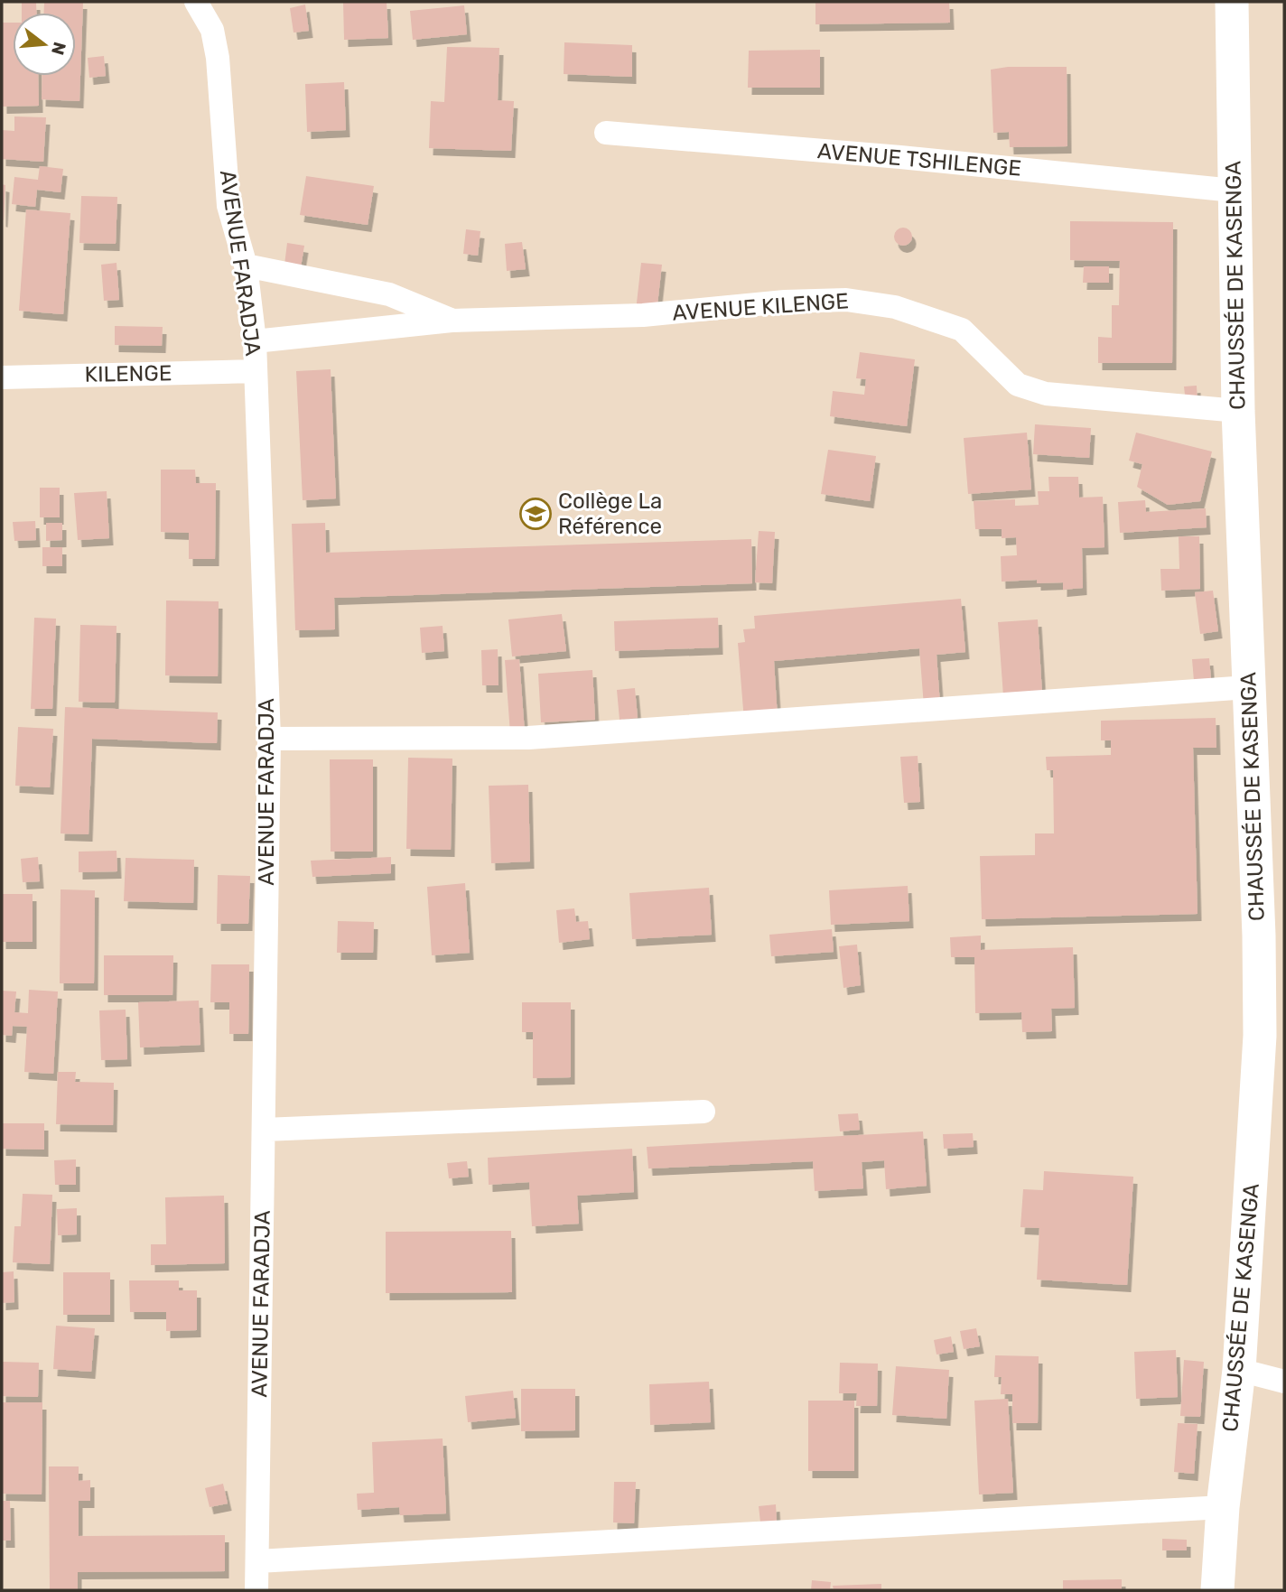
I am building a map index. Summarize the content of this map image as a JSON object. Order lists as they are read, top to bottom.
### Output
{
  "streets": {
    "main road": ["CHAUSSÉE DE KASENGA"],
    "street": [
      "AVENUE TSHILENGE",
      "AVENUE FARADJA",
      "AVENUE KILENGE",
      "KILENGE"
    ]
  },
  "crossings": [
    ["AVENUE TSHILENGE", "CHAUSSÉE DE KASENGA"],
    ["AVENUE FARADJA", "AVENUE KILENGE"],
    ["AVENUE FARADJA", "KILENGE"],
    ["CHAUSSÉE DE KASENGA", "AVENUE KILENGE"]
  ],
  "places": {
    "school or university": ["Collège La Référence"]
  },
  "north": "right"
}
